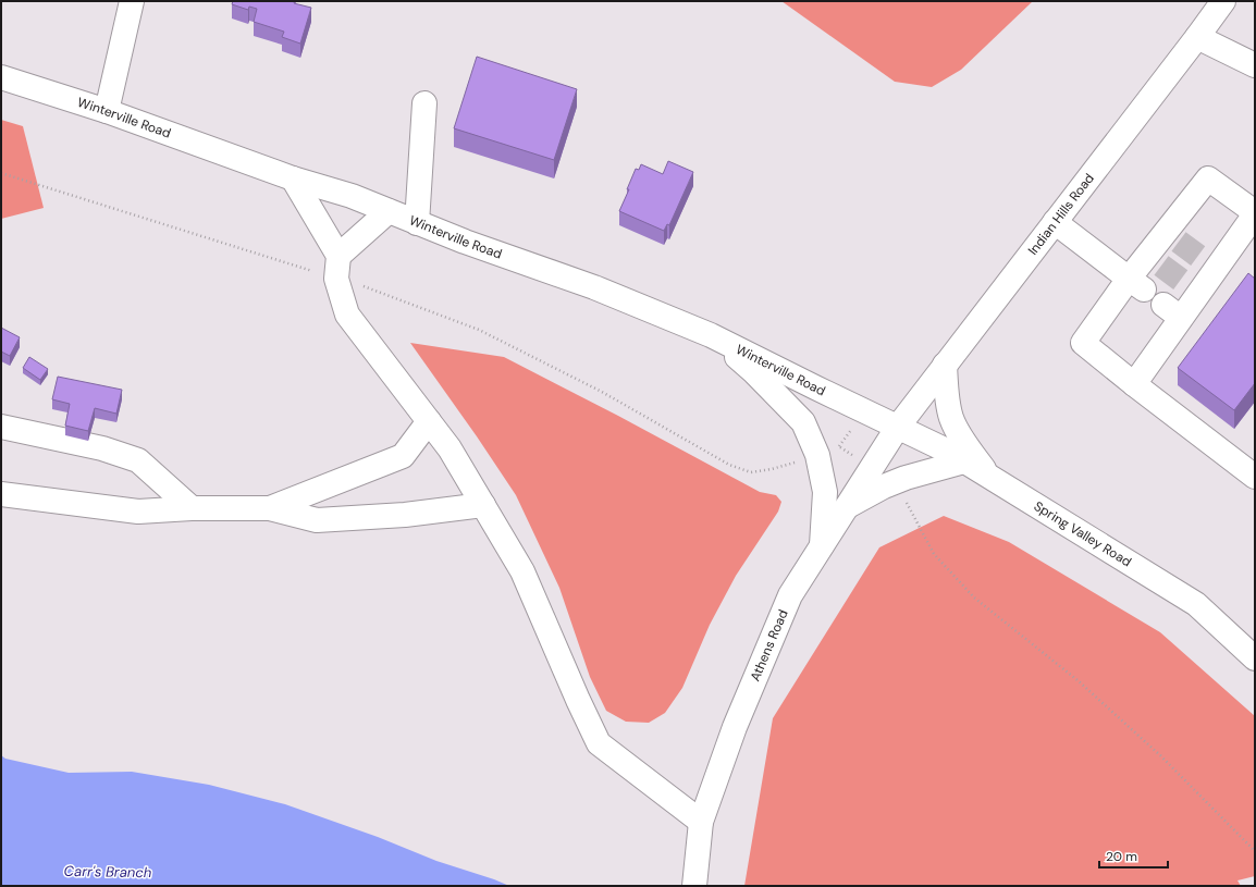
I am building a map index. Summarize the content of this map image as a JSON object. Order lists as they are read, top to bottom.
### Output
{
  "streets": {
    "street": [
      "Winterville Road",
      "Indian Hills Road",
      "Spring Valley Road",
      "Athens Road"
    ]
  },
  "crossings": [
    ["Winterville Road", "Indian Hills Road"],
    ["Winterville Road", "Spring Valley Road"],
    ["Winterville Road", "Athens Road"],
    ["Indian Hills Road", "Spring Valley Road"],
    ["Indian Hills Road", "Athens Road"],
    ["Spring Valley Road", "Athens Road"]
  ],
  "water": ["Carr's Branch"],
  "scale_bar": "20 m"
}
